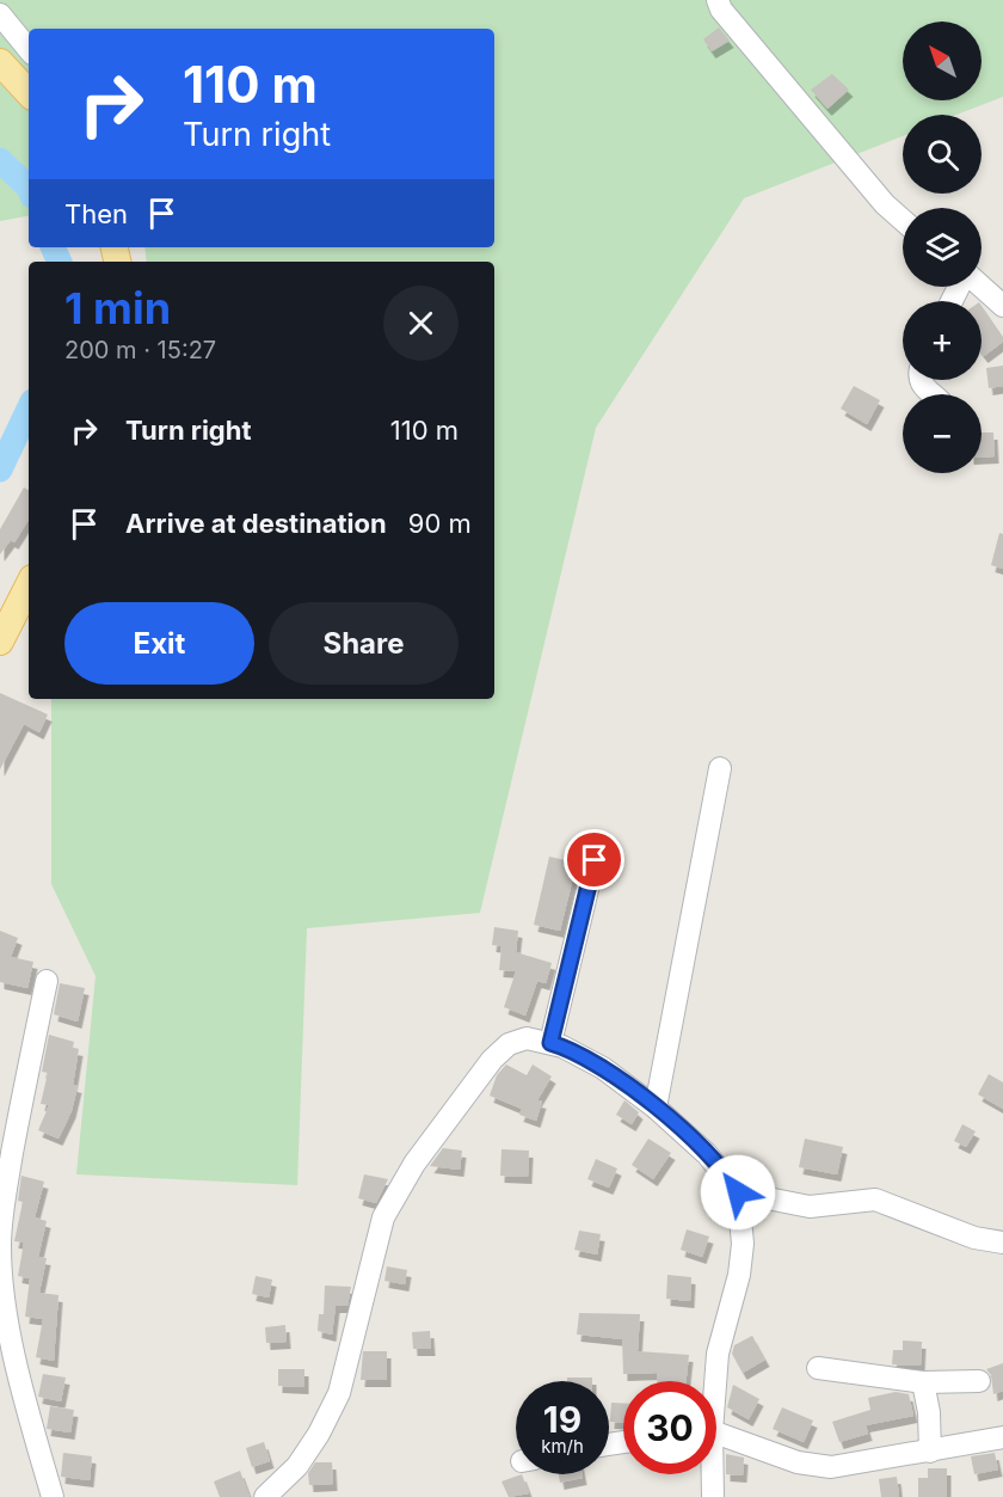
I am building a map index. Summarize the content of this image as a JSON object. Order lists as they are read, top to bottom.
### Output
{
  "north": "top left",
  "page": {
    "map_buttons": ["+", "−"],
    "turn": ["110 m", "Turn right"],
    "then": "Then",
    "heading": ["1 min", "200 m · 15:27"],
    "list": [
      {
        "name": "Turn right",
        "value": "110 m"
      },
      {
        "name": "Arrive at destination",
        "value": "90 m"
      }
    ],
    "buttons": ["Exit", "Share"],
    "speed": "19 km/h",
    "limit": "30"
  }
}
